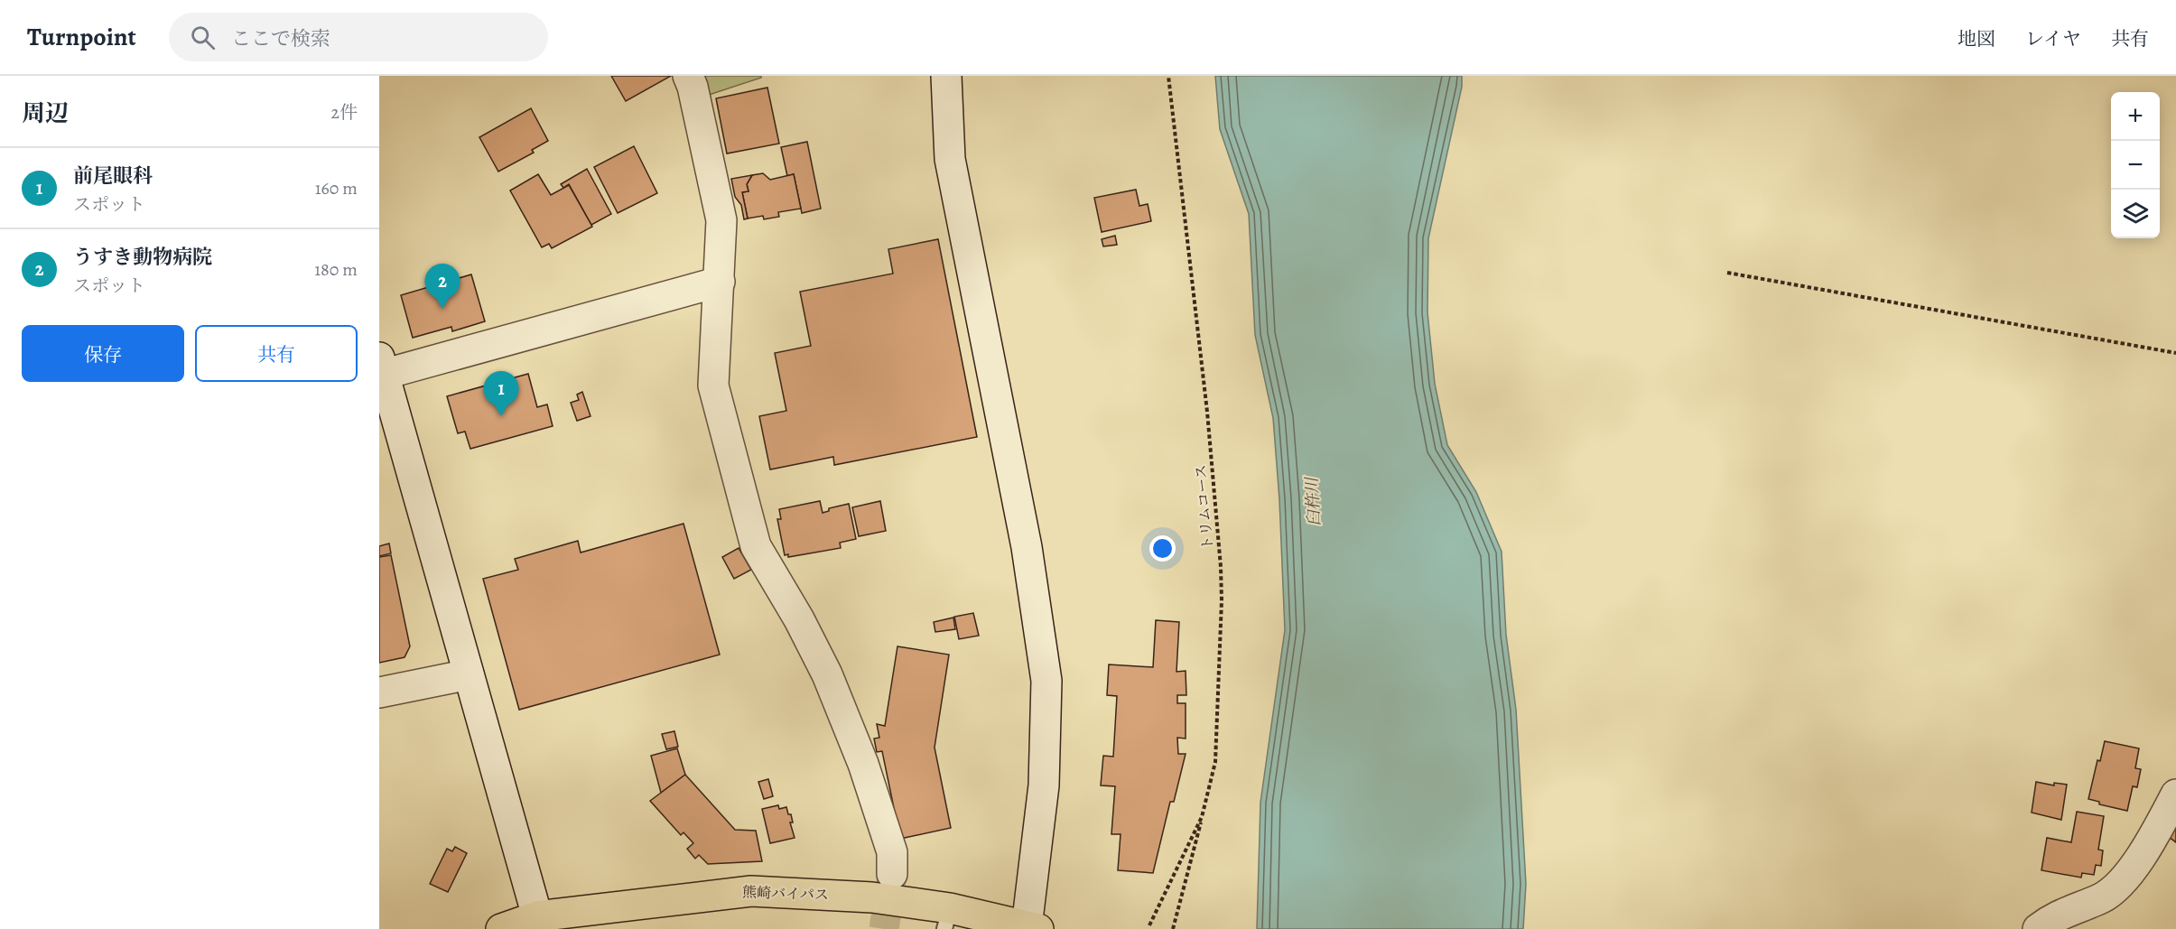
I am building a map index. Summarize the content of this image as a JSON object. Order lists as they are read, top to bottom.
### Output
{
  "streets": {
    "highway": ["熊崎バイパス"],
    "path": ["トリムコース"]
  },
  "water": ["臼杵川"],
  "page": {
    "header": "Turnpoint",
    "search": "ここで検索",
    "nav": ["地図", "レイヤ", "共有"],
    "heading": ["周辺", "2件"],
    "map_buttons": ["+", "−"],
    "list": [
      {
        "mark": "1",
        "name": "前尾眼科",
        "note": "スポット",
        "value": "160 m"
      },
      {
        "mark": "2",
        "name": "うすき動物病院",
        "note": "スポット",
        "value": "180 m"
      }
    ],
    "pins": ["2", "1"],
    "buttons": ["保存", "共有"]
  }
}
